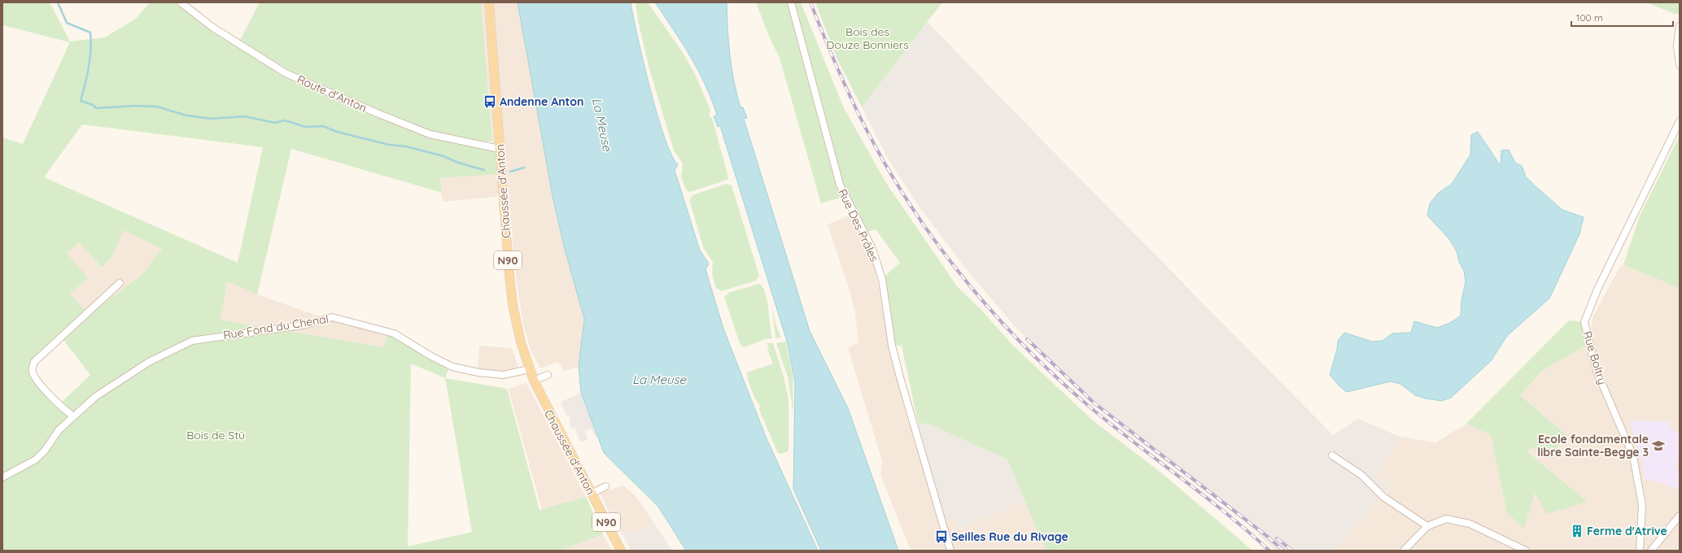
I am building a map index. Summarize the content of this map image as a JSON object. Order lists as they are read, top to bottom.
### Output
{
  "streets": {
    "main road": ["Chaussée d'Anton", "N90"],
    "street": [
      "Route d'Anton",
      "Rue Des Prâles",
      "Rue Fond du Chenal",
      "Rue Boltry"
    ]
  },
  "crossings": [
    ["Route d'Anton", "Chaussée d'Anton"],
    ["Chaussée d'Anton", "Rue Fond du Chenal"]
  ],
  "water": ["La Meuse"],
  "parks": ["Bois des Douze Bonniers", "Bois de Stû"],
  "places": {
    "bus stop": ["Andenne Anton", "Seilles Rue du Rivage"],
    "school or university": ["Ecole fondamentale libre Sainte-Begge 3"],
    "building": ["Ferme d'Atrive"]
  },
  "scale_bar": "100 m"
}
